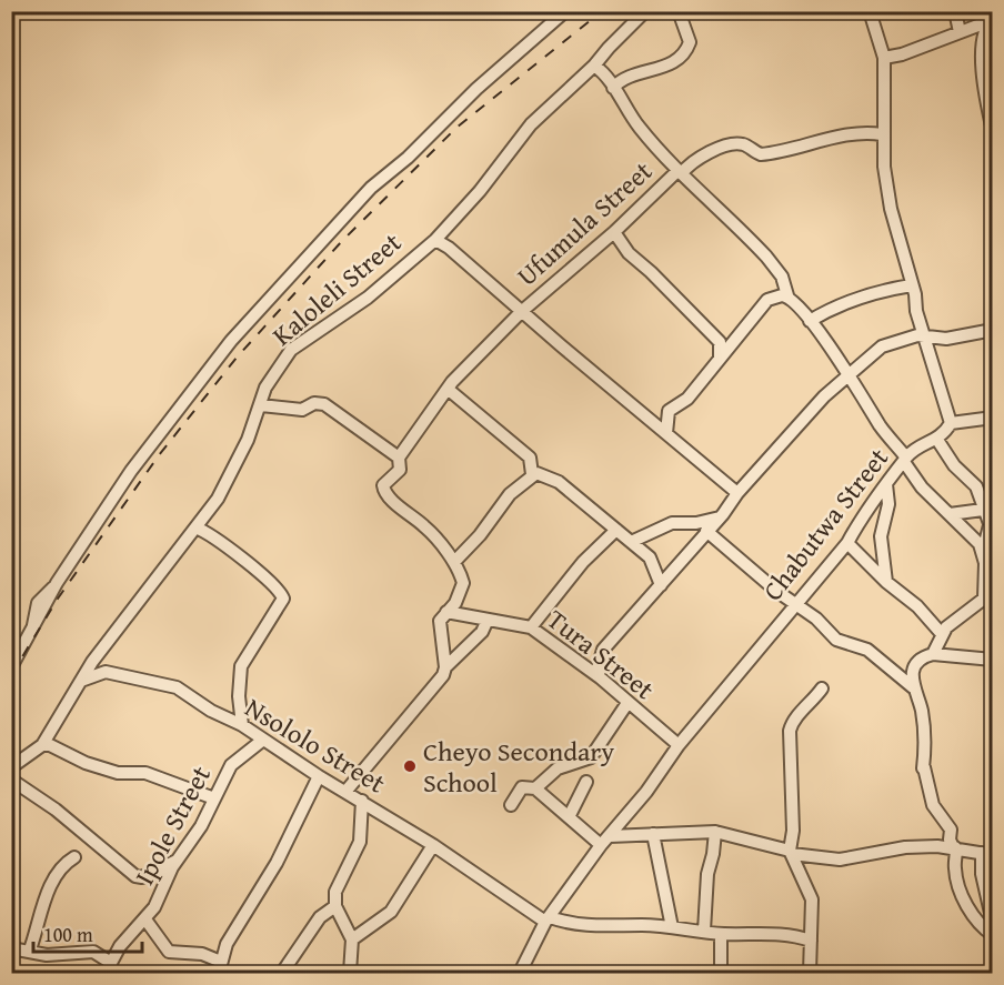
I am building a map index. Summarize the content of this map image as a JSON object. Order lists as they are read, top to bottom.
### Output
{
  "streets": {
    "street": [
      "Ufumula Street",
      "Kaloleli Street",
      "Chabutwa Street",
      "Tura Street",
      "Nsololo Street",
      "Ipole Street"
    ]
  },
  "crossings": [
    ["Ufumula Street", "Kaloleli Street"],
    ["Kaloleli Street", "Nsololo Street"],
    ["Chabutwa Street", "Tura Street"],
    ["Chabutwa Street", "Nsololo Street"],
    ["Nsololo Street", "Ipole Street"]
  ],
  "places": ["Cheyo Secondary School"],
  "scale_bar": "100 m"
}
